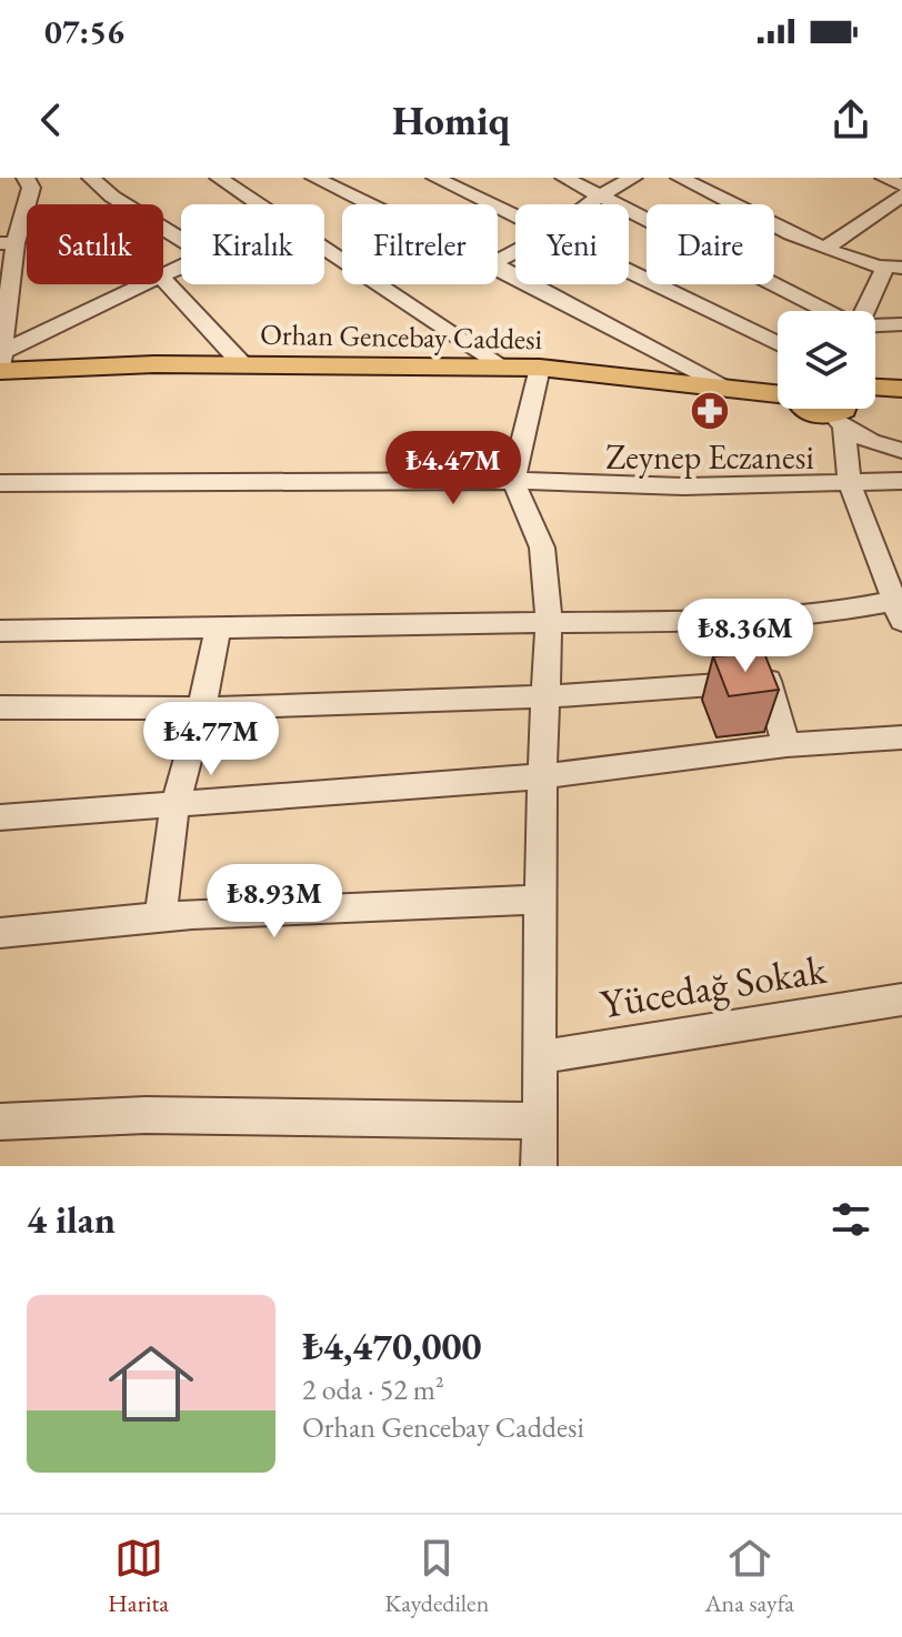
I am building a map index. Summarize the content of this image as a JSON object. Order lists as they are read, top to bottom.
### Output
{
  "streets": {
    "main road": ["Orhan Gencebay Caddesi"],
    "street": ["Yücedağ Sokak"]
  },
  "places": {
    "pharmacy": ["Zeynep Eczanesi"]
  },
  "page": {
    "status": "07:56",
    "header": "Homiq",
    "chip": [
      "Satılık",
      "Kiralık",
      "Filtreler",
      "Yeni",
      "Daire"
    ],
    "price": [
      "₺4.47M",
      "₺8.36M",
      "₺4.77M",
      "₺8.93M"
    ],
    "heading": "4 ilan",
    "list": [
      {
        "name": "₺4,470,000",
        "note": "2 oda · 52 m² · Orhan Gencebay Caddesi"
      }
    ],
    "tabs": ["Harita", "Kaydedilen", "Ana sayfa"]
  }
}
